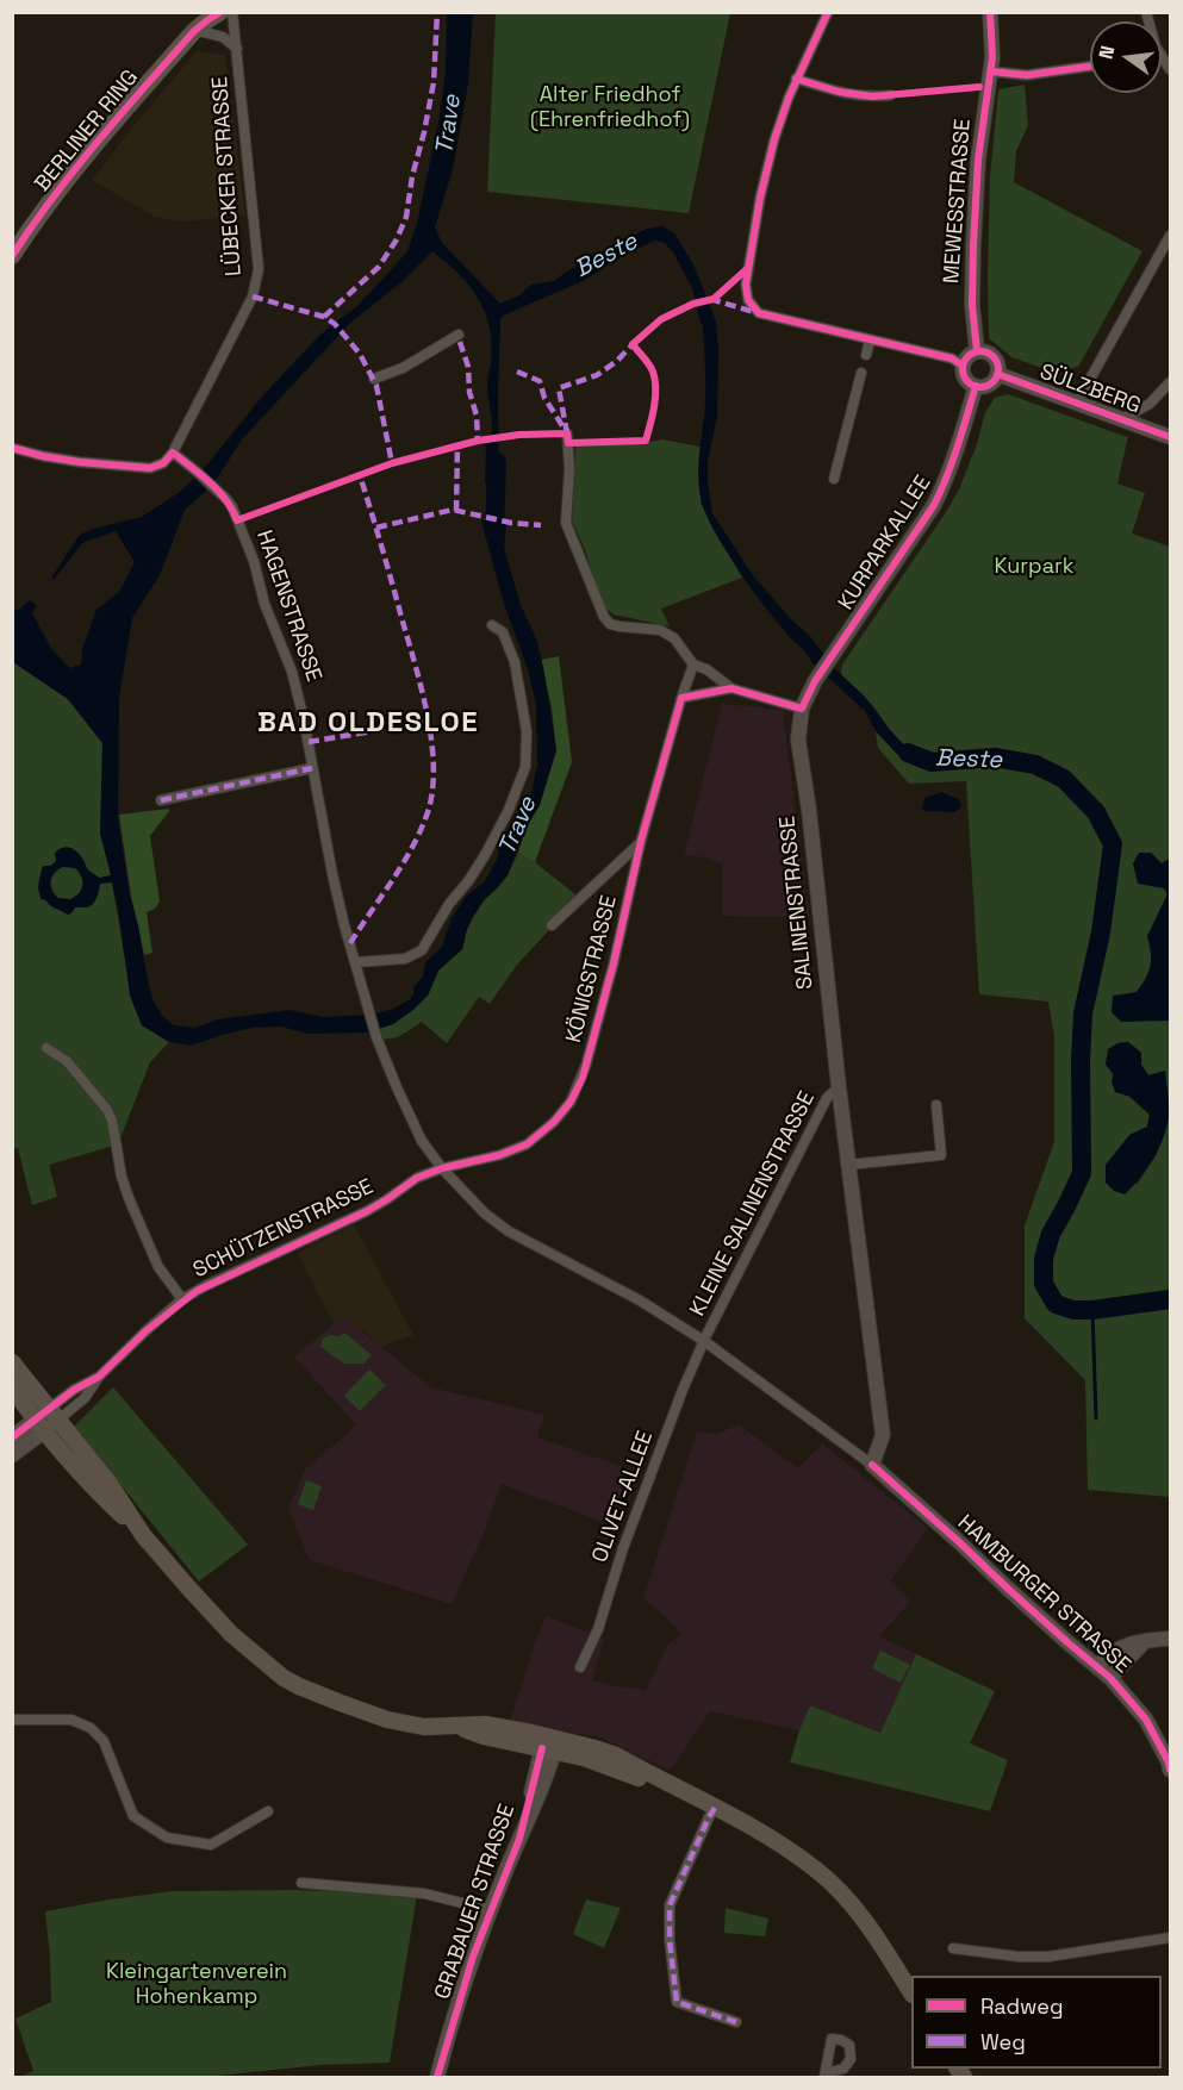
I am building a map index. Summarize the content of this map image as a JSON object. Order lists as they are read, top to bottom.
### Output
{
  "streets": {
    "main road": ["BERLINER RING"],
    "street": [
      "LÜBECKER STRASSE",
      "MEWESSTRASSE",
      "SÜLZBERG",
      "KURPARKALLEE",
      "HAGENSTRASSE",
      "SALINENSTRASSE",
      "KÖNIGSTRASSE",
      "KLEINE SALINENSTRASSE",
      "SCHÜTZENSTRASSE",
      "OLIVET-ALLEE",
      "HAMBURGER STRASSE",
      "GRABAUER STRASSE"
    ]
  },
  "crossings": [
    ["BERLINER RING", "LÜBECKER STRASSE"],
    ["LÜBECKER STRASSE", "HAGENSTRASSE"],
    ["MEWESSTRASSE", "SÜLZBERG"],
    ["MEWESSTRASSE", "KURPARKALLEE"],
    ["SÜLZBERG", "KURPARKALLEE"],
    ["KURPARKALLEE", "SALINENSTRASSE"],
    ["HAGENSTRASSE", "HAMBURGER STRASSE"],
    ["SALINENSTRASSE", "KLEINE SALINENSTRASSE"],
    ["SALINENSTRASSE", "HAMBURGER STRASSE"],
    ["KÖNIGSTRASSE", "SCHÜTZENSTRASSE"],
    ["KÖNIGSTRASSE", "HAMBURGER STRASSE"],
    ["KLEINE SALINENSTRASSE", "OLIVET-ALLEE"],
    ["KLEINE SALINENSTRASSE", "HAMBURGER STRASSE"],
    ["SCHÜTZENSTRASSE", "HAMBURGER STRASSE"],
    ["OLIVET-ALLEE", "HAMBURGER STRASSE"]
  ],
  "districts": ["BAD OLDESLOE"],
  "water": ["Trave", "Beste"],
  "parks": ["Alter Friedhof (Ehrenfriedhof)", "Kurpark", "Kleingartenverein Hohenkamp"],
  "legend": ["Radweg", "Weg"],
  "north": "left"
}
